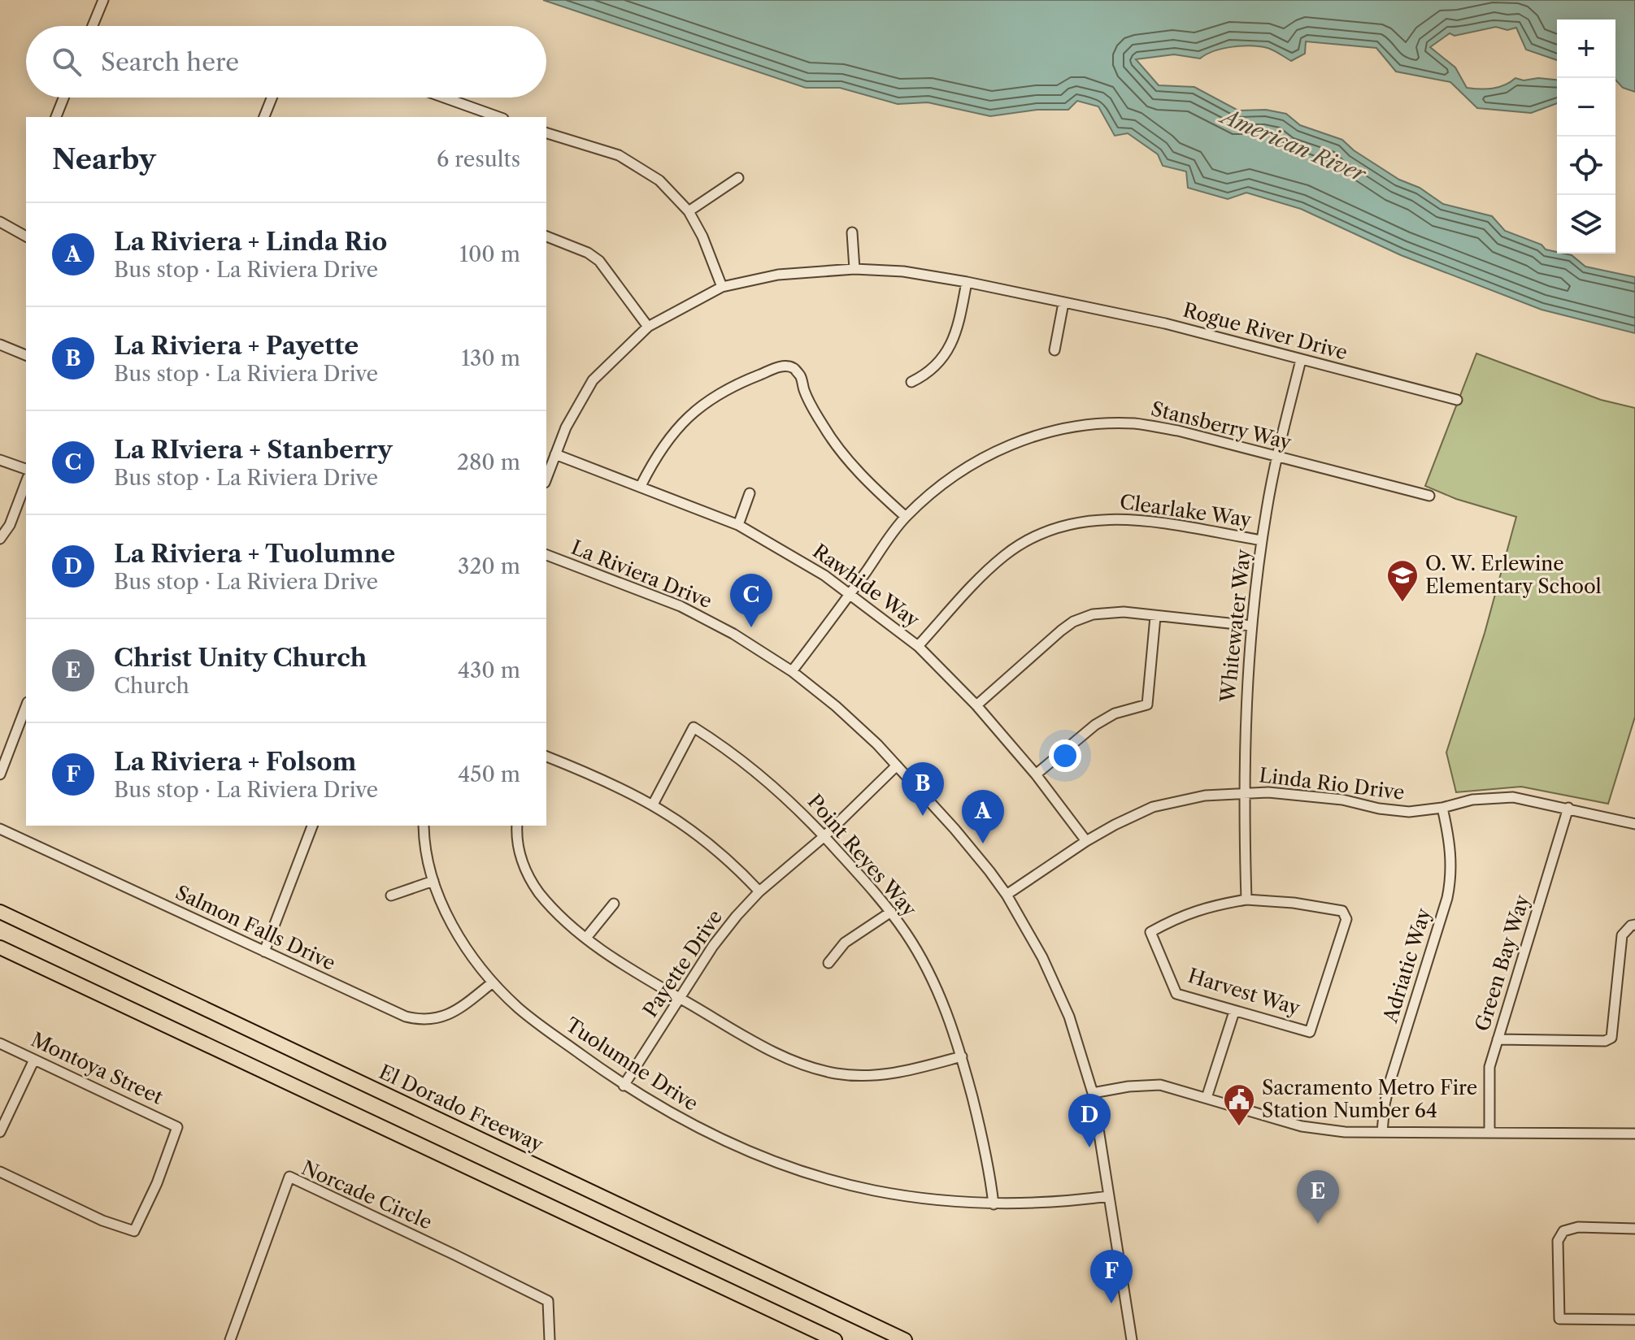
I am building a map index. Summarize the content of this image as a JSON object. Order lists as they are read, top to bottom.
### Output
{
  "streets": {
    "highway": ["El Dorado Freeway"],
    "street": [
      "Rogue River Drive",
      "Stansberry Way",
      "Clearlake Way",
      "La Riviera Drive",
      "Rawhide Way",
      "Whitewater Way",
      "Linda Rio Drive",
      "Point Reyes Way",
      "Salmon Falls Drive",
      "Green Bay Way",
      "Payette Drive",
      "Adriatic Way",
      "Harvest Way",
      "Tuolumne Drive",
      "Montoya Street",
      "Norcade Circle"
    ]
  },
  "crossings": [
    ["Rogue River Drive", "Rawhide Way"],
    ["Rogue River Drive", "Whitewater Way"],
    ["Stansberry Way", "La Riviera Drive"],
    ["Stansberry Way", "Rawhide Way"],
    ["Stansberry Way", "Whitewater Way"],
    ["Clearlake Way", "Rawhide Way"],
    ["Clearlake Way", "Whitewater Way"],
    ["La Riviera Drive", "Linda Rio Drive"],
    ["La Riviera Drive", "Payette Drive"],
    ["La Riviera Drive", "Tuolumne Drive"],
    ["Rawhide Way", "Linda Rio Drive"],
    ["Whitewater Way", "Linda Rio Drive"],
    ["Whitewater Way", "Harvest Way"],
    ["Linda Rio Drive", "Green Bay Way"],
    ["Linda Rio Drive", "Adriatic Way"],
    ["Point Reyes Way", "Payette Drive"],
    ["Point Reyes Way", "Tuolumne Drive"],
    ["Salmon Falls Drive", "Tuolumne Drive"],
    ["Payette Drive", "Tuolumne Drive"]
  ],
  "water": ["American River"],
  "places": {
    "school or university": ["O. W. Erlewine Elementary School"],
    "public building": ["Sacramento Metro Fire Station Number 64"]
  },
  "page": {
    "map_buttons": ["+", "−"],
    "search": "Search here",
    "heading": ["Nearby", "6 results"],
    "list": [
      {
        "mark": "A",
        "name": "La Riviera + Linda Rio",
        "note": "Bus stop · La Riviera Drive",
        "value": "100 m"
      },
      {
        "mark": "B",
        "name": "La Riviera + Payette",
        "note": "Bus stop · La Riviera Drive",
        "value": "130 m"
      },
      {
        "mark": "C",
        "name": "La RIviera + Stanberry",
        "note": "Bus stop · La Riviera Drive",
        "value": "280 m"
      },
      {
        "mark": "D",
        "name": "La Riviera + Tuolumne",
        "note": "Bus stop · La Riviera Drive",
        "value": "320 m"
      },
      {
        "mark": "E",
        "name": "Christ Unity Church",
        "note": "Church",
        "value": "430 m"
      },
      {
        "mark": "F",
        "name": "La Riviera + Folsom",
        "note": "Bus stop · La Riviera Drive",
        "value": "450 m"
      }
    ],
    "pins": [
      "C",
      "B",
      "A",
      "D",
      "E",
      "F"
    ]
  }
}
